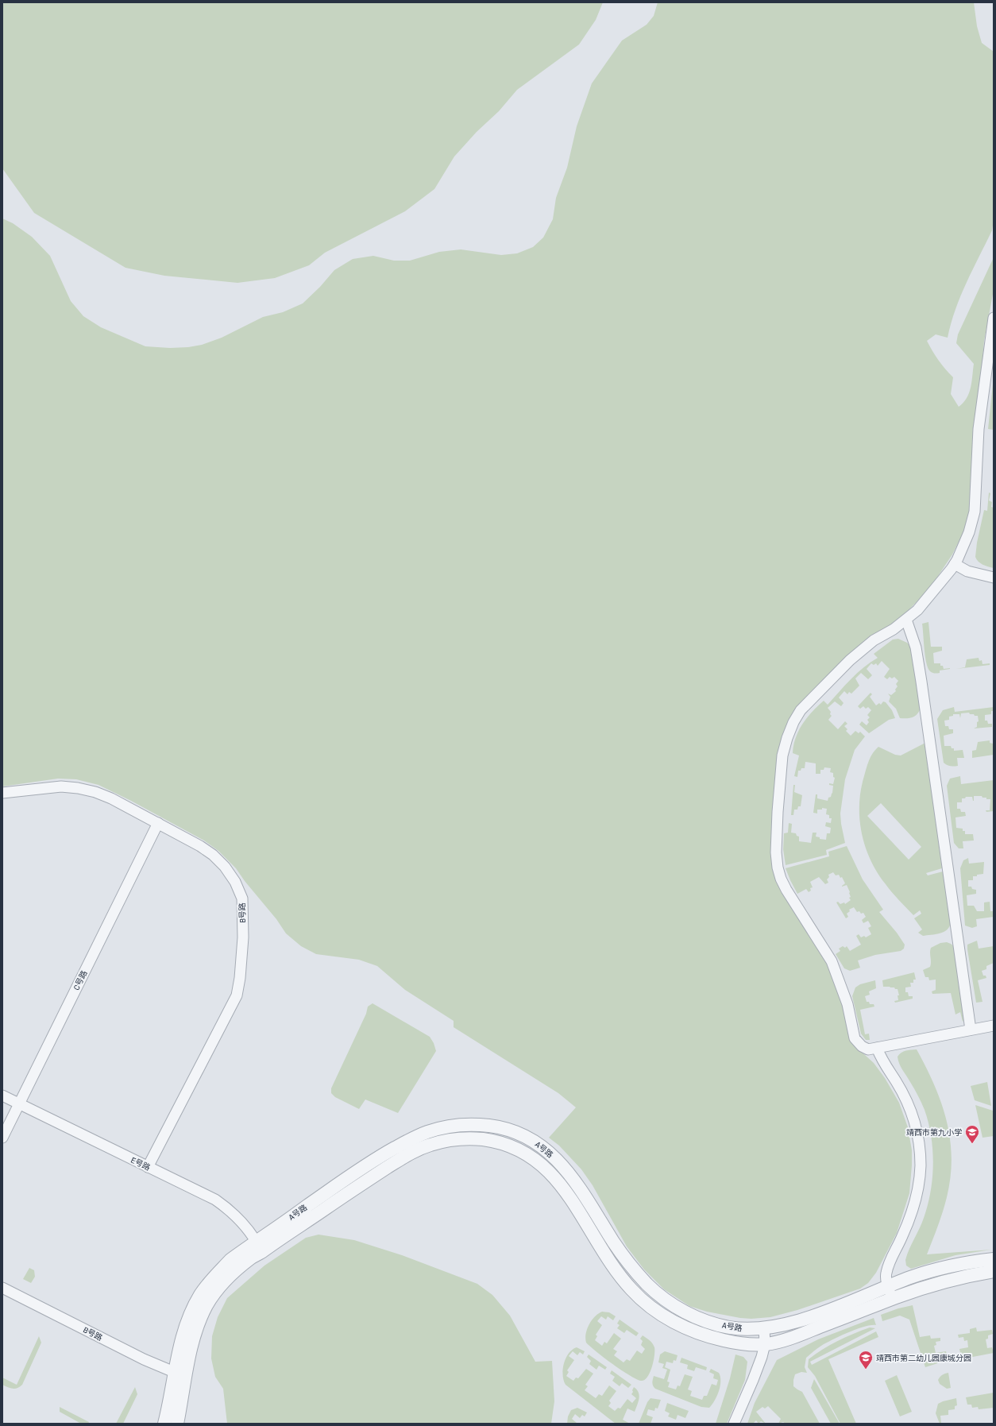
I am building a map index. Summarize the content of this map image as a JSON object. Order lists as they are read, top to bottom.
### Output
{
  "streets": {
    "street": [
      "B号路",
      "C号路",
      "A号路",
      "E号路"
    ]
  },
  "crossings": [
    ["B号路", "C号路"],
    ["B号路", "A号路"],
    ["B号路", "E号路"],
    ["C号路", "E号路"],
    ["A号路", "E号路"]
  ],
  "places": {
    "school or university": ["靖西市第九小学", "靖西市第二幼儿园康城分园"]
  }
}
